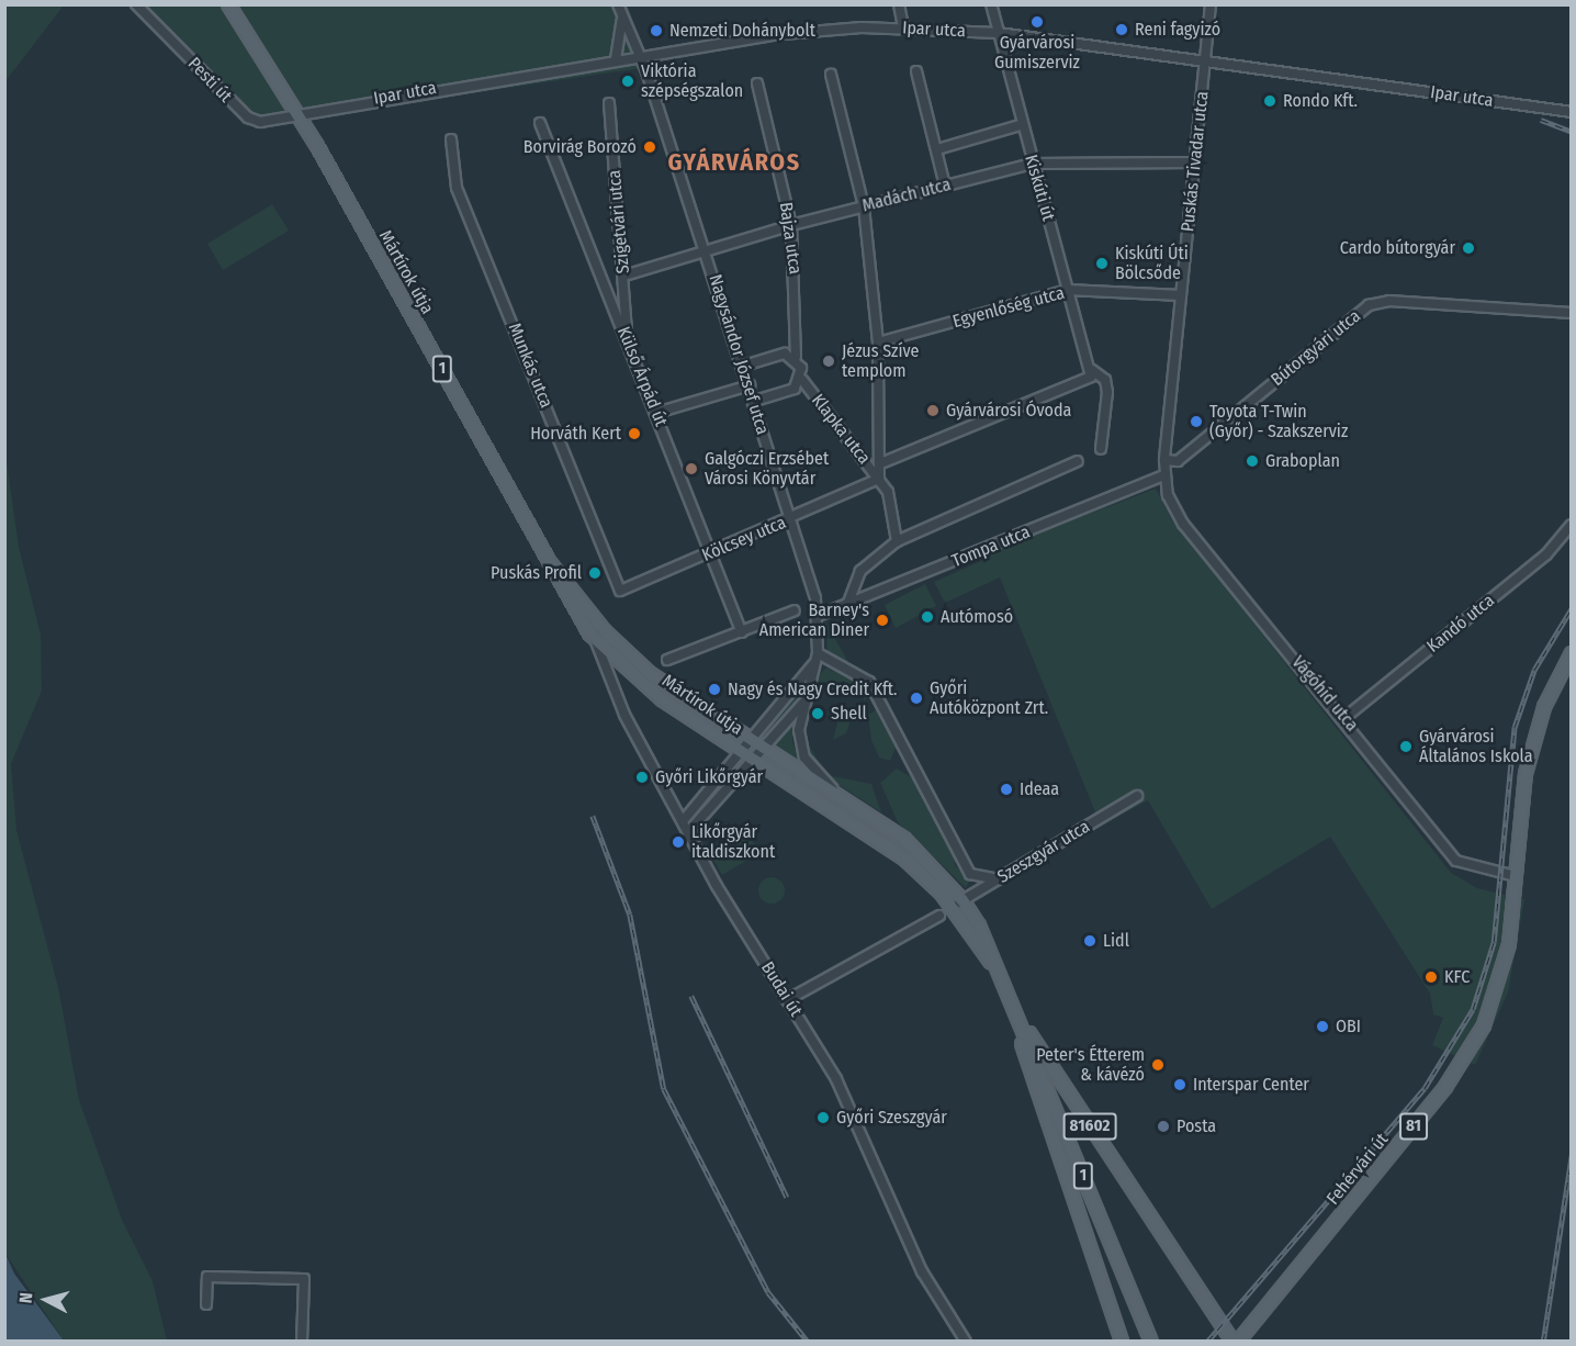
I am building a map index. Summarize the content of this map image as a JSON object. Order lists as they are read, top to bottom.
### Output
{
  "streets": {
    "main road": [
      "Mártírok útja",
      "1",
      "81602",
      "81",
      "Fehérvári út"
    ],
    "street": [
      "Ipar utca",
      "Pesti út",
      "Puskás Tivadar utca",
      "Kiskúti út",
      "Madách utca",
      "Szigetvári utca",
      "Bajza utca",
      "Egyenlőség utca",
      "Bútorgyári utca",
      "Nagysándor József utca",
      "Munkás utca",
      "Külső Árpád út",
      "Klapka utca",
      "Kölcsey utca",
      "Tompa utca",
      "Kandó utca",
      "Vágóhíd utca",
      "Szeszgyár utca",
      "Budai út"
    ]
  },
  "crossings": [
    ["Ipar utca", "Pesti út"],
    ["Ipar utca", "Puskás Tivadar utca"],
    ["Ipar utca", "Kiskúti út"],
    ["Ipar utca", "Mártírok útja"],
    ["Ipar utca", "Nagysándor József utca"],
    ["Pesti út", "Mártírok útja"],
    ["Puskás Tivadar utca", "Madách utca"],
    ["Puskás Tivadar utca", "Egyenlőség utca"],
    ["Puskás Tivadar utca", "Bútorgyári utca"],
    ["Puskás Tivadar utca", "Tompa utca"],
    ["Puskás Tivadar utca", "Vágóhíd utca"],
    ["Kiskúti út", "Madách utca"],
    ["Kiskúti út", "Egyenlőség utca"],
    ["Madách utca", "Szigetvári utca"],
    ["Madách utca", "Bajza utca"],
    ["Madách utca", "Nagysándor József utca"],
    ["Szigetvári utca", "Külső Árpád út"],
    ["Bajza utca", "Klapka utca"],
    ["Mártírok útja", "1"],
    ["Mártírok útja", "Budai út"],
    ["Nagysándor József utca", "1"],
    ["Nagysándor József utca", "Kölcsey utca"],
    ["Nagysándor József utca", "Tompa utca"],
    ["Munkás utca", "Kölcsey utca"],
    ["1", "Szeszgyár utca"],
    ["1", "81602"],
    ["Külső Árpád út", "Kölcsey utca"],
    ["Klapka utca", "Kölcsey utca"],
    ["Tompa utca", "Vágóhíd utca"],
    ["Kandó utca", "Vágóhíd utca"],
    ["Vágóhíd utca", "Fehérvári út"]
  ],
  "districts": ["GYÁRVÁROS"],
  "places": [
    "Gyárvárosi Gumiszerviz",
    "Reni fagyizó",
    "Nemzeti Dohánybolt",
    "Viktória szépségszalon",
    "Rondo Kft.",
    "Borvirág Borozó",
    "Cardo bútorgyár",
    "Kiskúti Úti Bölcsőde",
    "Jézus Szíve templom",
    "Gyárvárosi Óvoda",
    "Toyota T-Twin (Győr) - Szakszerviz",
    "Horváth Kert",
    "Graboplan",
    "Galgóczi Erzsébet Városi Könyvtár",
    "Puskás Profil",
    "Autómosó",
    "Barney's American Diner",
    "Nagy és Nagy Credit Kft.",
    "Győri Autóközpont Zrt.",
    "Shell",
    "Gyárvárosi Általános Iskola",
    "Győri Likőrgyár",
    "Ideaa",
    "Likőrgyár italdiszkont",
    "Lidl",
    "KFC",
    "OBI",
    "Peter's Étterem & kávézó",
    "Interspar Center",
    "Győri Szeszgyár",
    "Posta"
  ],
  "north": "left"
}
